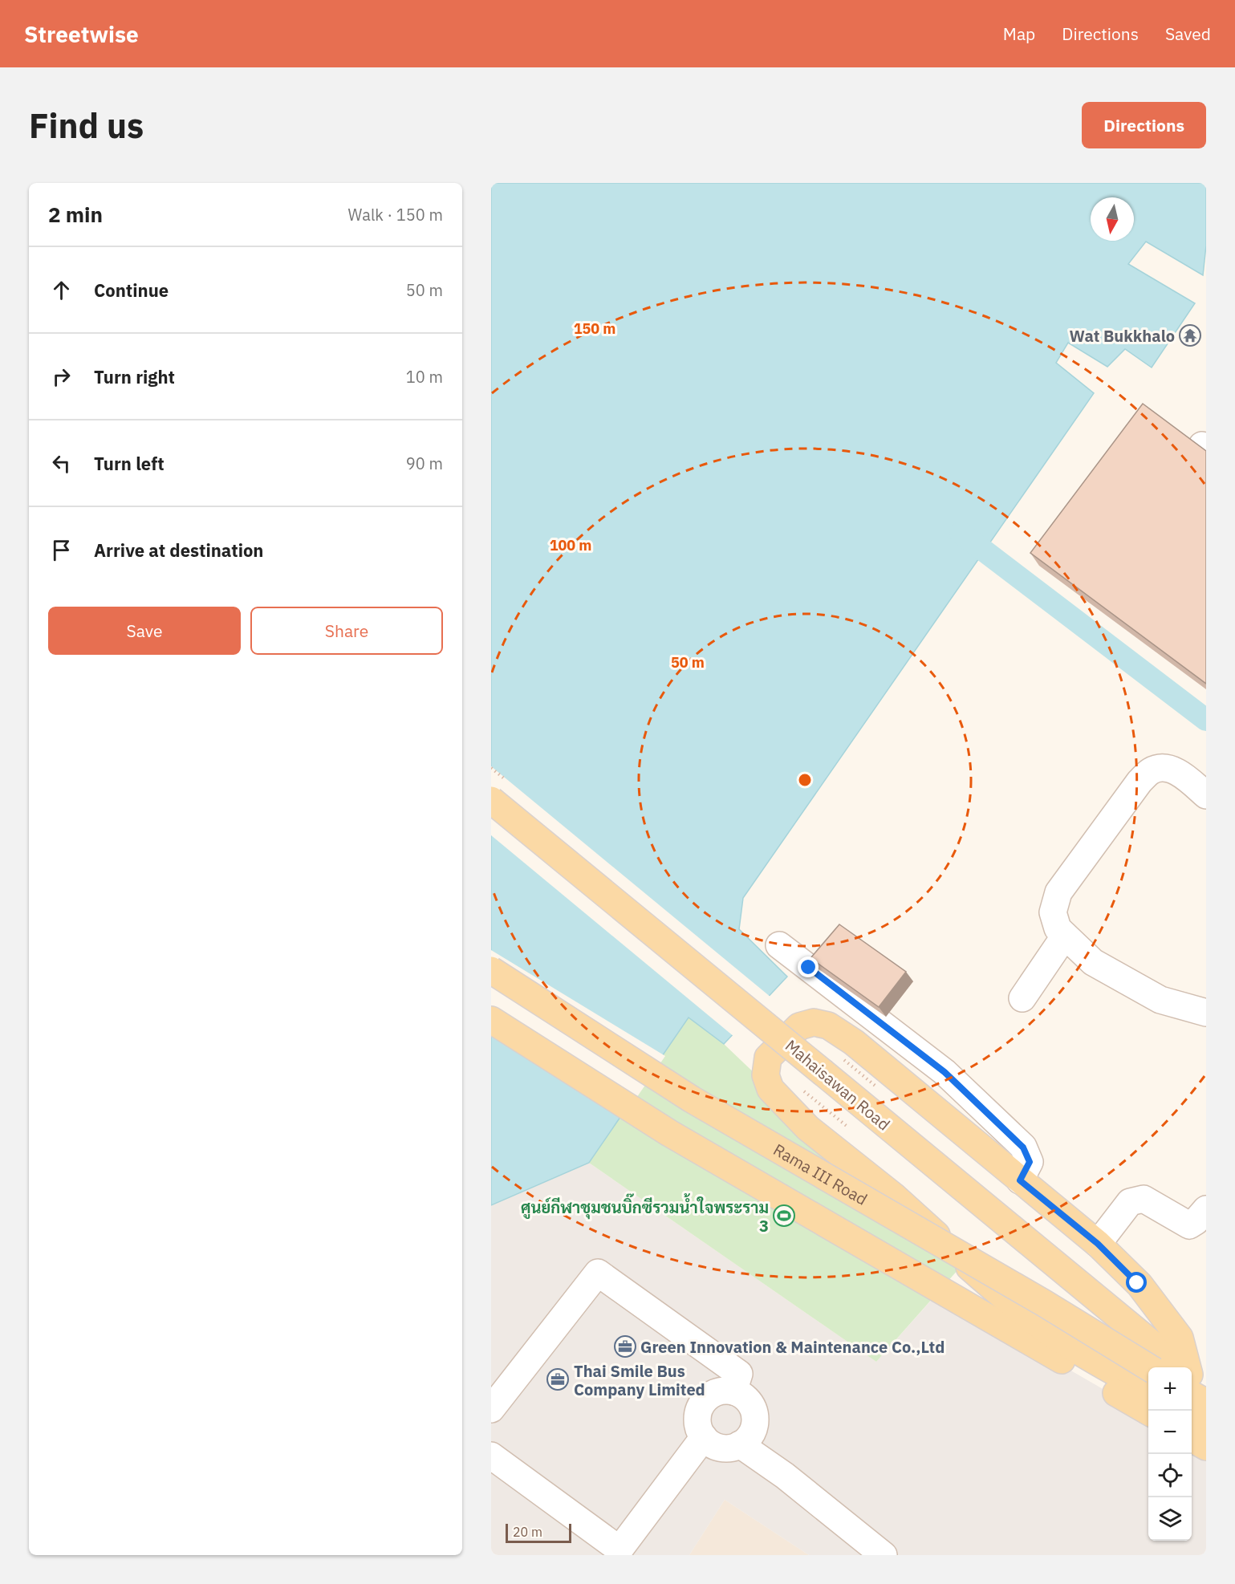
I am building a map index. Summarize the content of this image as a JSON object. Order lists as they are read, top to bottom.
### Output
{
  "streets": {
    "main road": ["Mahaisawan Road", "Rama III Road"]
  },
  "places": {
    "temple": ["Wat Bukkhalo"],
    "sports": ["ศูนย์กีฬาชุมชนบิ๊กซีรวมน้ำใจพระราม 3"],
    "office": ["Green Innovation & Maintenance Co.,Ltd", "Thai Smile Bus Company Limited"]
  },
  "scale_bar": "20 m",
  "north": "bottom",
  "page": {
    "header": "Streetwise",
    "nav": ["Map", "Directions", "Saved"],
    "buttons": [
      "Directions",
      ["Save", "Share"]
    ],
    "title": "Find us",
    "heading": ["2 min", "Walk · 150 m"],
    "list": [
      ["Continue", "50 m"],
      ["Turn right", "10 m"],
      ["Turn left", "90 m"],
      "Arrive at destination"
    ],
    "map_buttons": ["+", "−"],
    "scale": "20 m"
  },
  "rings": ["150 m", "100 m", "50 m"]
}
